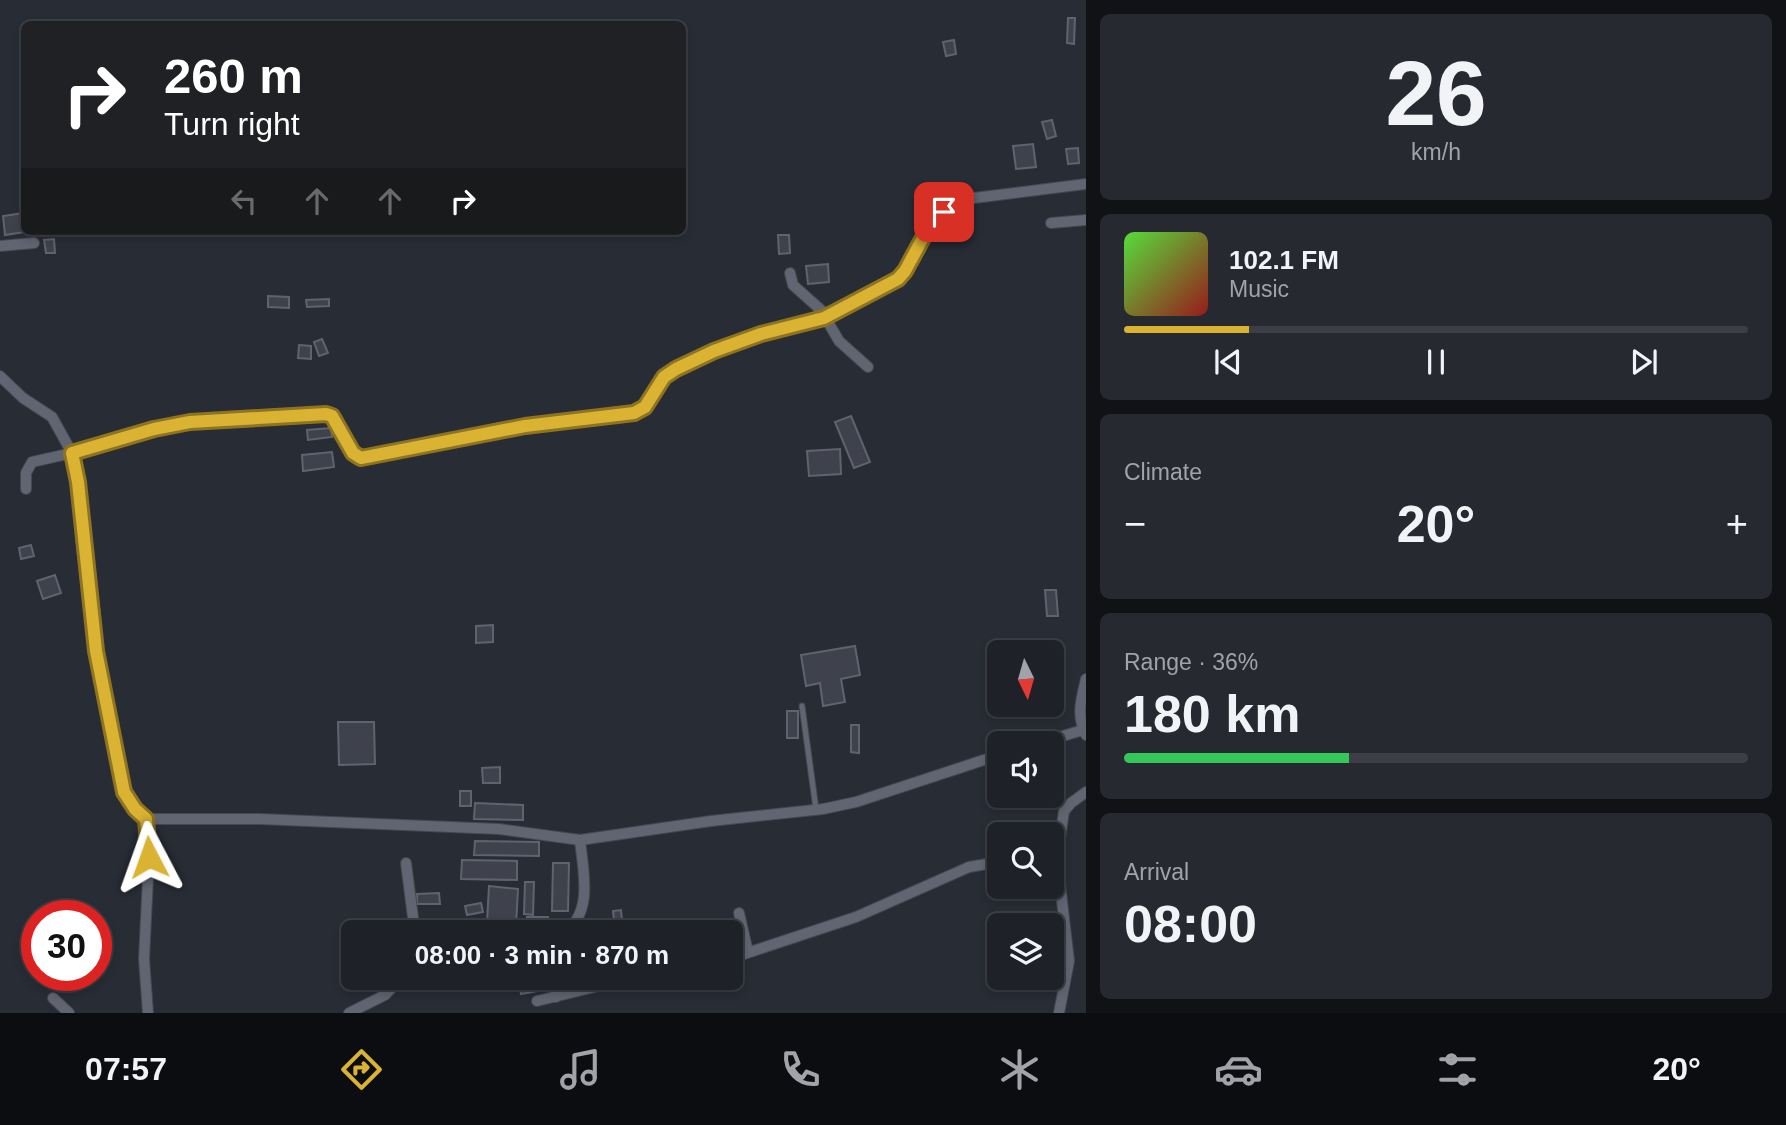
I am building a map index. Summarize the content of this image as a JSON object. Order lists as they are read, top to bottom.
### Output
{
  "north": "bottom",
  "page": {
    "tile": [
      ["26", "km/h"],
      "Climate",
      ["Range · 36%", "180 km"],
      ["Arrival", "08:00"]
    ],
    "turn": ["260 m", "Turn right"],
    "song": ["102.1 FM", "Music"],
    "heat": ["−", "20°", "+"],
    "limit": "30",
    "trip": "08:00 · 3 min · 870 m",
    "tabs": ["07:57", "20°"]
  }
}
